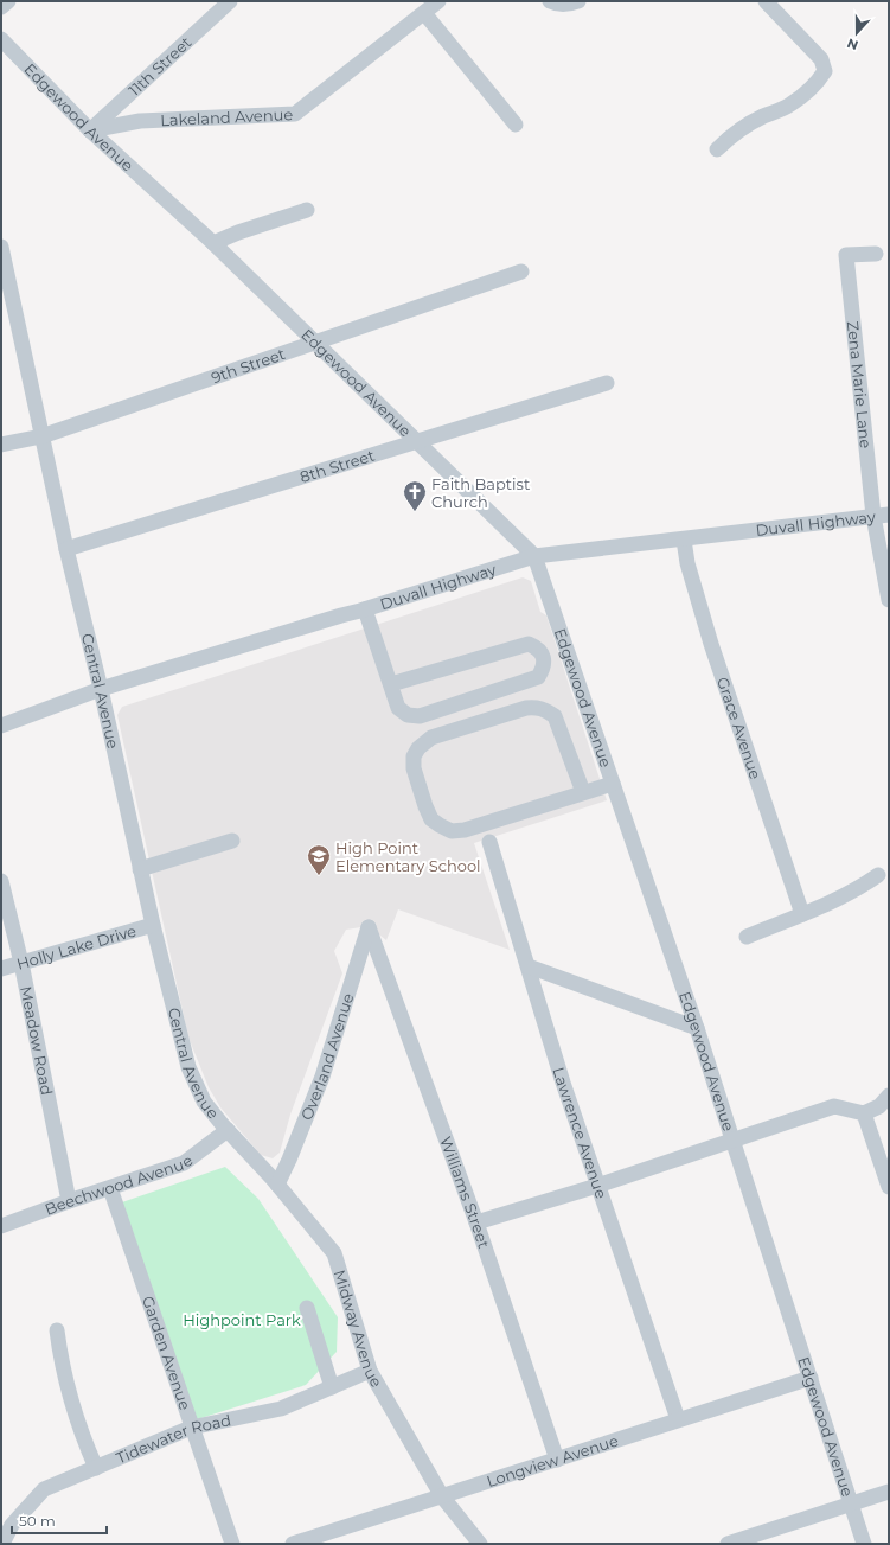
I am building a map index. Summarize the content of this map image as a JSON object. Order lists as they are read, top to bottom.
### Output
{
  "streets": {
    "street": [
      "11th Street",
      "Lakeland Avenue",
      "Edgewood Avenue",
      "9th Street",
      "Zena Marie Lane",
      "8th Street",
      "Duvall Highway",
      "Central Avenue",
      "Grace Avenue",
      "Holly Lake Drive",
      "Meadow Road",
      "Overland Avenue",
      "Lawrence Avenue",
      "Beechwood Avenue",
      "Williams Street",
      "Midway Avenue",
      "Garden Avenue",
      "Tidewater Road",
      "Longview Avenue"
    ]
  },
  "crossings": [
    ["11th Street", "Lakeland Avenue"],
    ["11th Street", "Edgewood Avenue"],
    ["Lakeland Avenue", "Edgewood Avenue"],
    ["Edgewood Avenue", "9th Street"],
    ["Edgewood Avenue", "8th Street"],
    ["Edgewood Avenue", "Duvall Highway"],
    ["Edgewood Avenue", "Longview Avenue"],
    ["9th Street", "Central Avenue"],
    ["Zena Marie Lane", "Duvall Highway"],
    ["8th Street", "Central Avenue"],
    ["Duvall Highway", "Central Avenue"],
    ["Duvall Highway", "Grace Avenue"],
    ["Central Avenue", "Holly Lake Drive"],
    ["Central Avenue", "Beechwood Avenue"],
    ["Central Avenue", "Midway Avenue"],
    ["Holly Lake Drive", "Meadow Road"],
    ["Meadow Road", "Beechwood Avenue"],
    ["Overland Avenue", "Williams Street"],
    ["Overland Avenue", "Midway Avenue"],
    ["Lawrence Avenue", "Longview Avenue"],
    ["Beechwood Avenue", "Midway Avenue"],
    ["Beechwood Avenue", "Garden Avenue"],
    ["Williams Street", "Longview Avenue"],
    ["Midway Avenue", "Tidewater Road"],
    ["Midway Avenue", "Longview Avenue"],
    ["Garden Avenue", "Tidewater Road"]
  ],
  "parks": ["Highpoint Park"],
  "places": {
    "church": ["Faith Baptist Church"],
    "school or university": ["High Point Elementary School"]
  },
  "scale_bar": "50 m",
  "north": "bottom"
}
